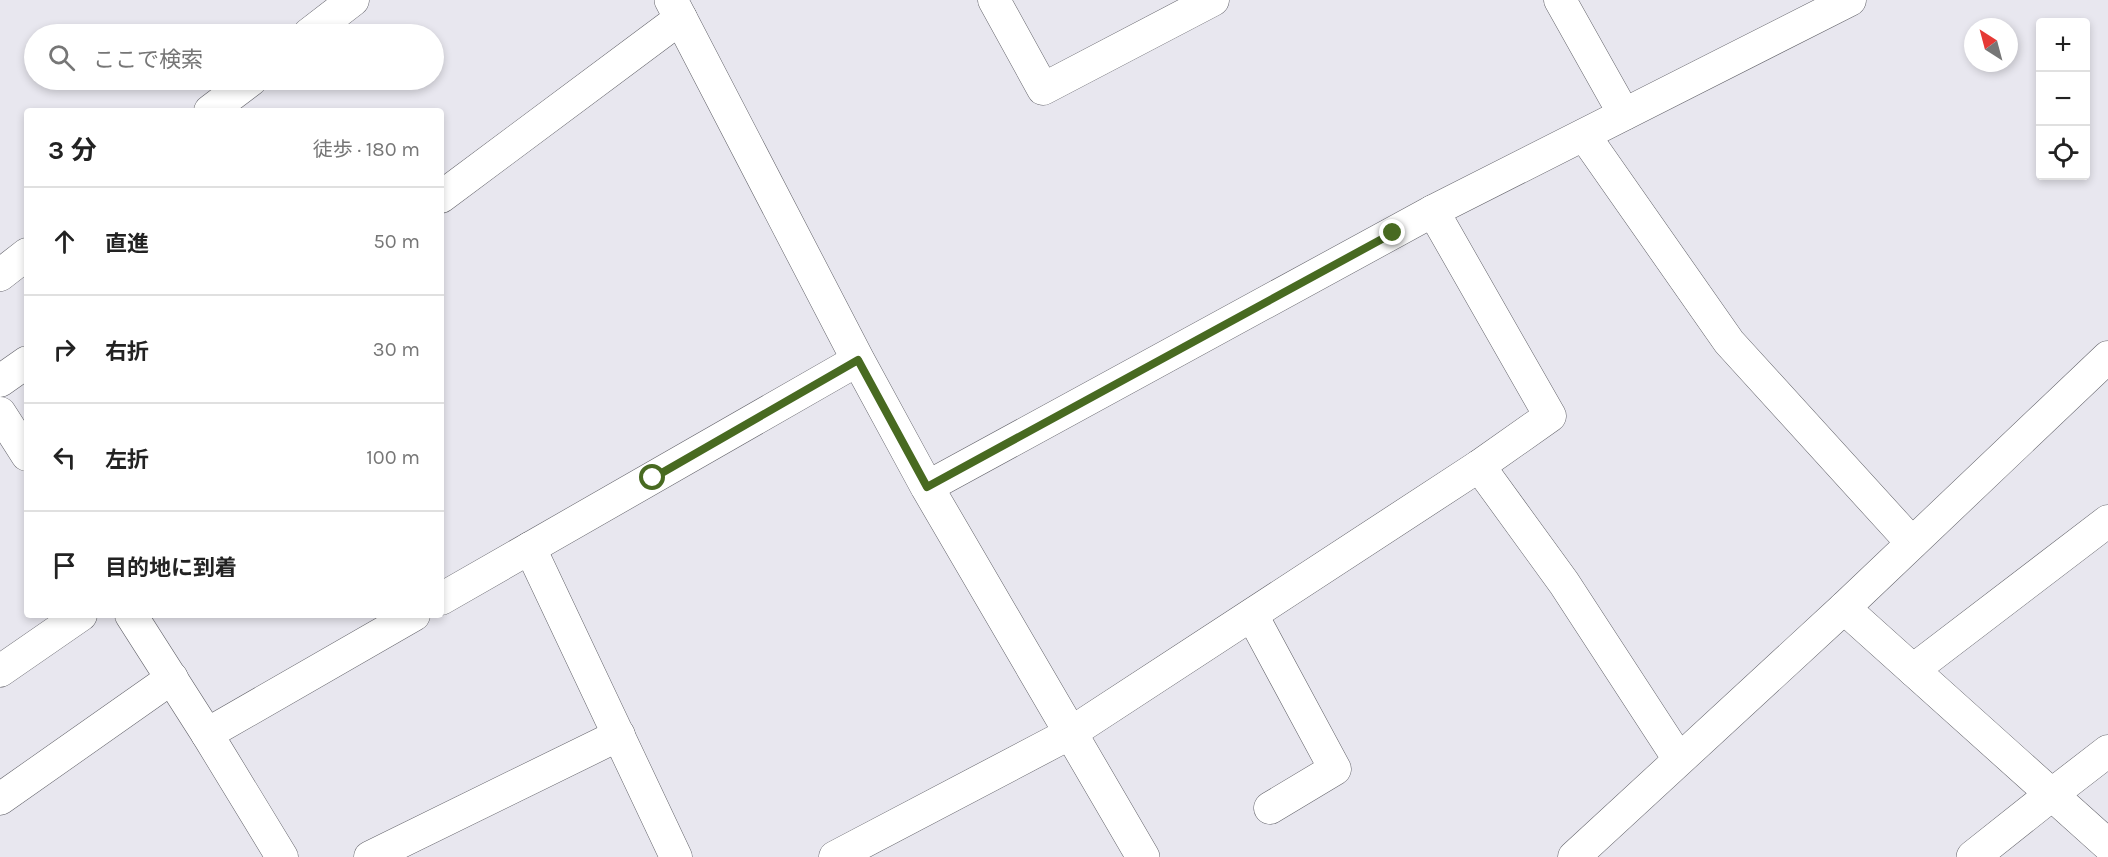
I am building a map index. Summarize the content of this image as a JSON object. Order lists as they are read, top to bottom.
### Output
{
  "north": "top left",
  "page": {
    "map_buttons": ["+", "−"],
    "search": "ここで検索",
    "heading": ["3 分", "徒歩 · 180 m"],
    "list": [
      ["直進", "50 m"],
      ["右折", "30 m"],
      ["左折", "100 m"],
      "目的地に到着"
    ]
  }
}
